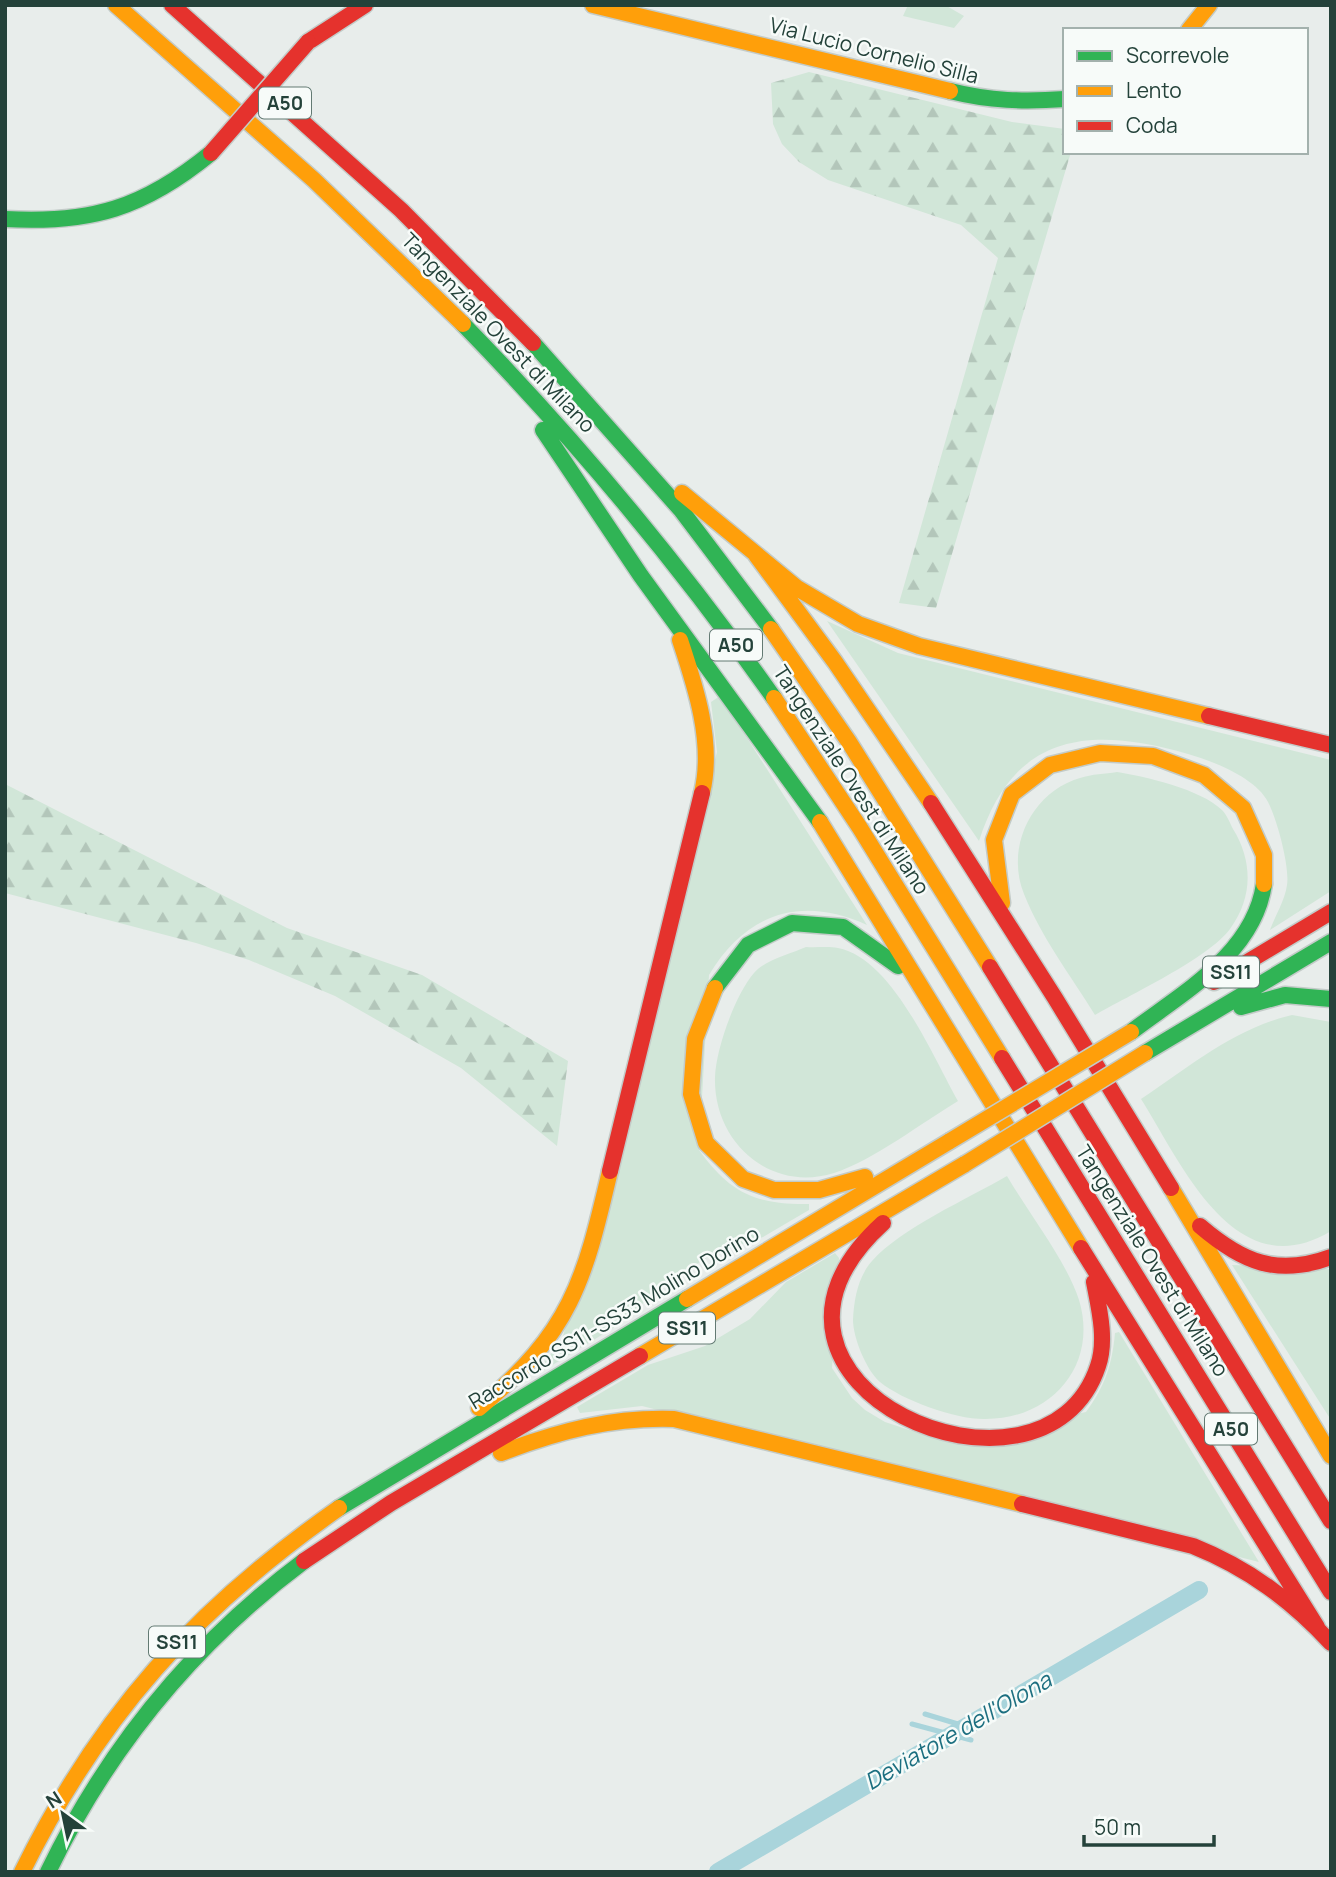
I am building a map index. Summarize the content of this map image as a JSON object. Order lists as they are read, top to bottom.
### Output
{
  "streets": {
    "main road": [
      "Via Lucio Cornelio Silla",
      "A50",
      "Tangenziale Ovest di Milano",
      "SS11",
      "Raccordo SS11-SS33 Molino Dorino"
    ]
  },
  "water": ["Deviatore dell'Olona"],
  "legend": ["Scorrevole", "Lento", "Coda"],
  "scale_bar": "50 m",
  "north": "top left"
}
